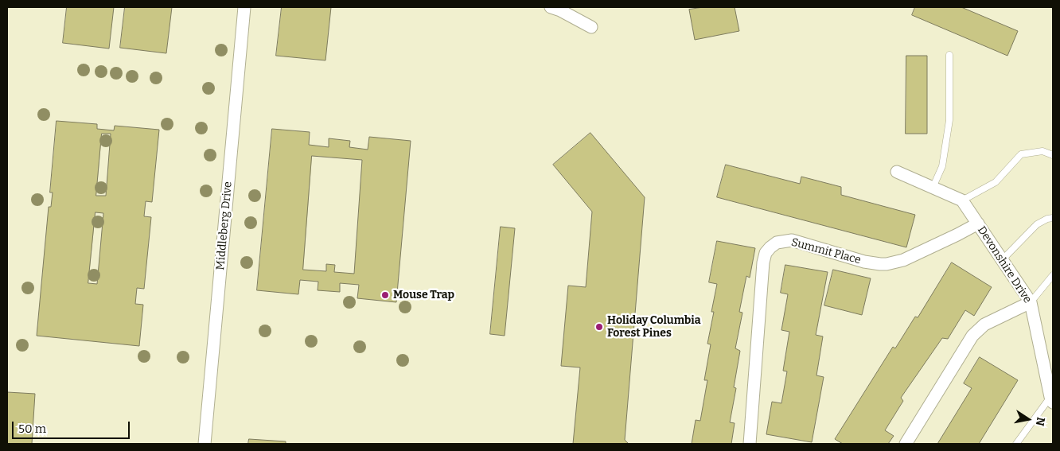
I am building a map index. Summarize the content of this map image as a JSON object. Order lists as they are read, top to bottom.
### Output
{
  "streets": {
    "street": ["Middleberg Drive", "Summit Place", "Devonshire Drive"]
  },
  "crossings": [
    ["Summit Place", "Devonshire Drive"]
  ],
  "places": ["Mouse Trap", "Holiday Columbia Forest Pines"],
  "scale_bar": "50 m",
  "north": "right"
}
